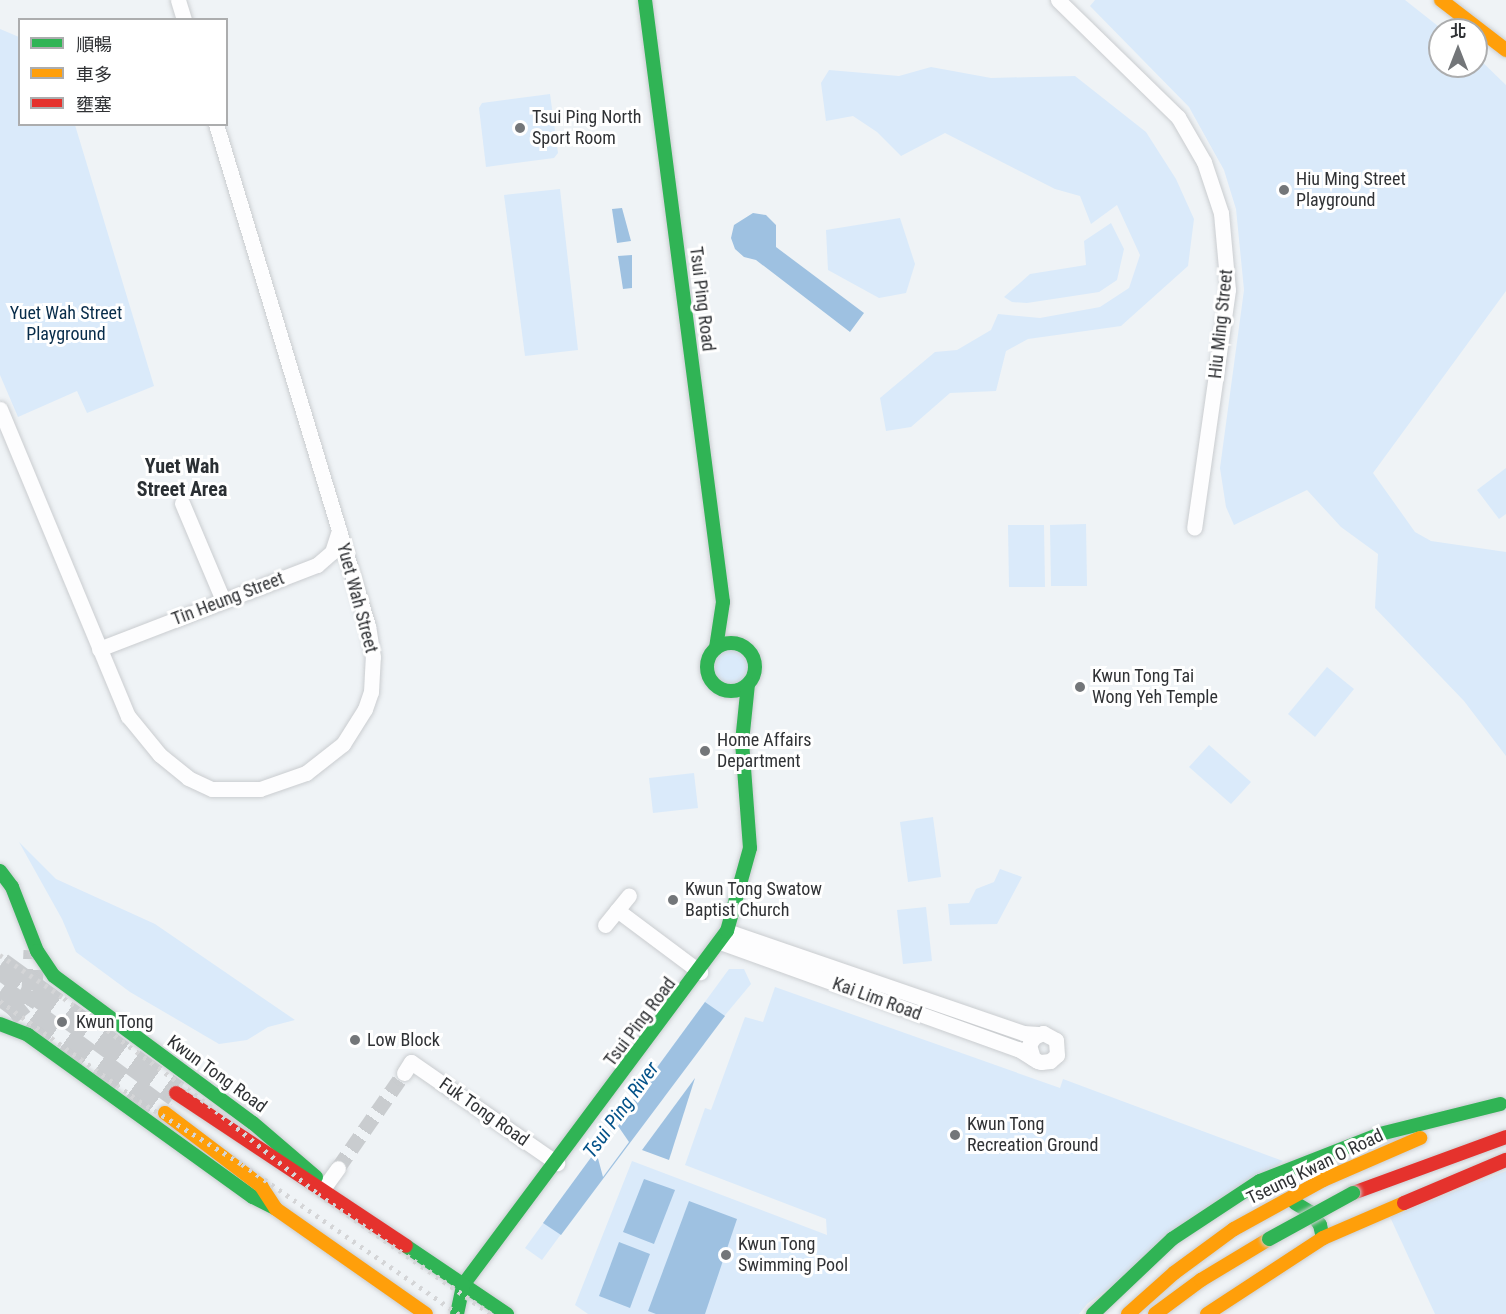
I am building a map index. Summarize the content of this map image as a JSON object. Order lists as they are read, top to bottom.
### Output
{
  "streets": {
    "main road": ["Tsui Ping Road", "Kwun Tong Road", "Tseung Kwan O Road"],
    "street": [
      "Hiu Ming Street",
      "Yuet Wah Street",
      "Tin Heung Street",
      "Kai Lim Road",
      "Fuk Tong Road"
    ]
  },
  "crossings": [
    ["Tsui Ping Road", "Kai Lim Road"],
    ["Tsui Ping Road", "Kwun Tong Road"],
    ["Tsui Ping Road", "Fuk Tong Road"],
    ["Yuet Wah Street", "Tin Heung Street"]
  ],
  "districts": ["Yuet Wah Street Area"],
  "water": ["Tsui Ping River"],
  "parks": ["Yuet Wah Street Playground"],
  "places": [
    "Tsui Ping North Sport Room",
    "Hiu Ming Street Playground",
    "Kwun Tong Tai Wong Yeh Temple",
    "Home Affairs Department",
    "Kwun Tong Swatow Baptist Church",
    "Kwun Tong",
    "Low Block",
    "Kwun Tong Recreation Ground",
    "Kwun Tong Swimming Pool"
  ],
  "legend": ["順暢", "車多", "壅塞"],
  "north": "top"
}
